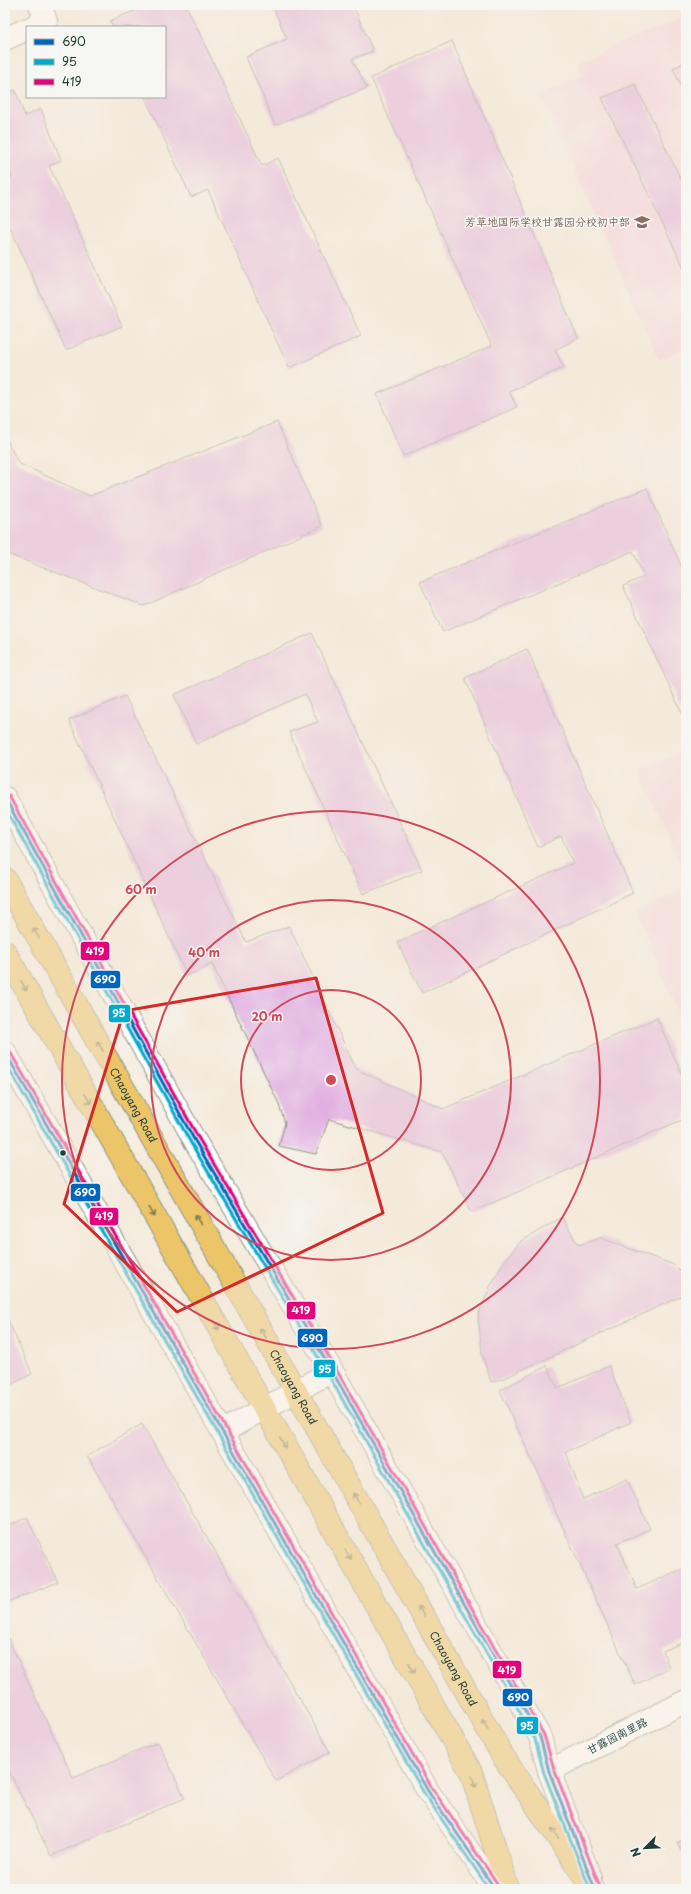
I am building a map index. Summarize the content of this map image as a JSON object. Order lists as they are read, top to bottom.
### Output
{
  "streets": {
    "highway": ["Chaoyang Road"],
    "street": ["甘露园南里路"]
  },
  "crossings": [
    ["Chaoyang Road", "甘露园南里路"]
  ],
  "places": {
    "school or university": ["芳草地国际学校甘露园分校初中部"]
  },
  "lines": ["transit line 419", "transit line 690", "transit line 95"],
  "legend": ["690", "95", "419"],
  "north": "bottom left",
  "rings": ["60 m", "40 m", "20 m"]
}
